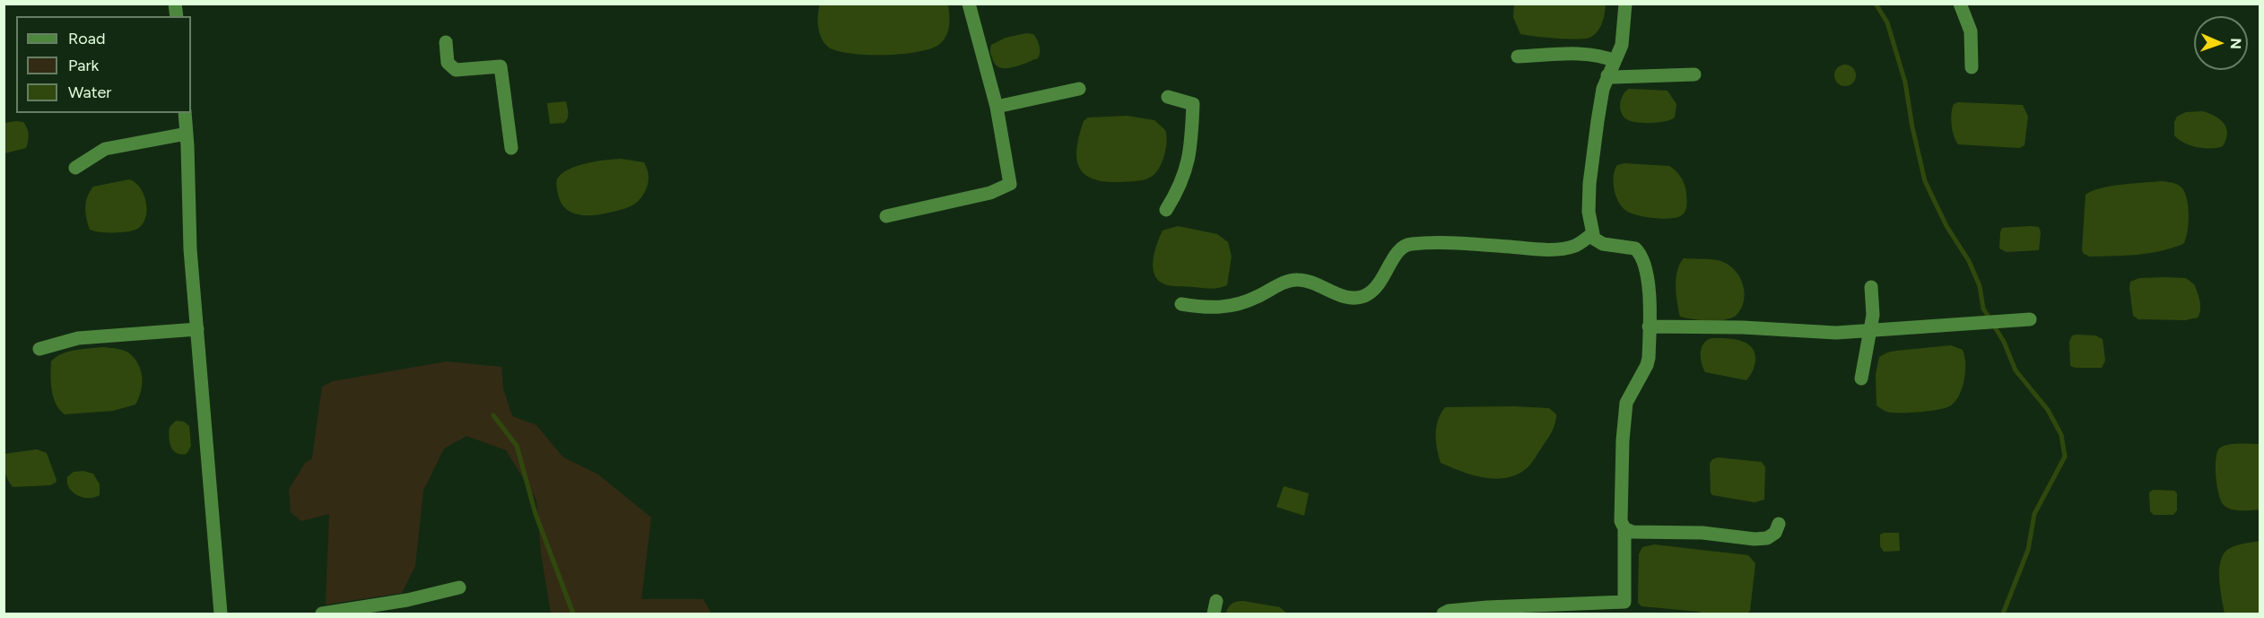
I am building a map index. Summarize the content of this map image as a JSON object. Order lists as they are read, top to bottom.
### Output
{
  "legend": ["Road", "Park", "Water"],
  "north": "right"
}
